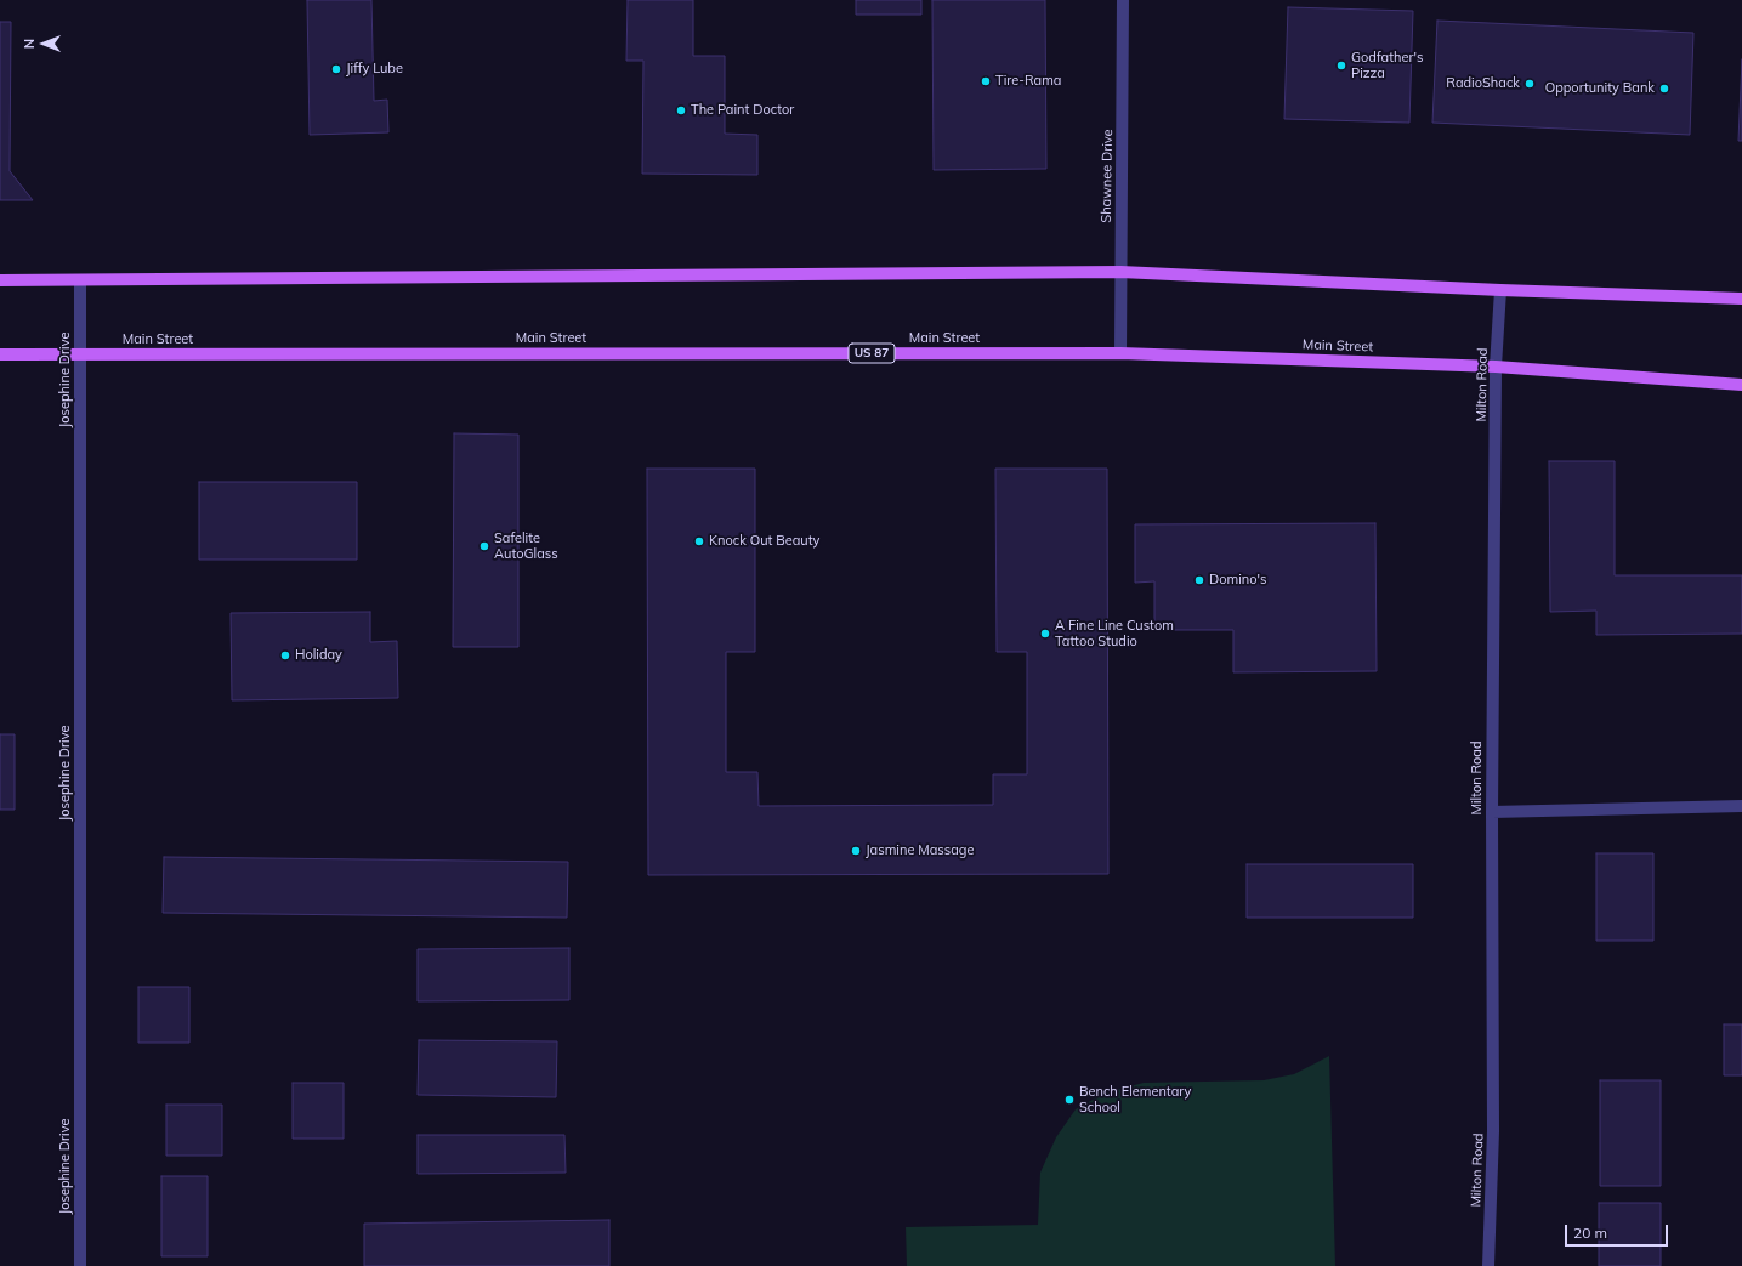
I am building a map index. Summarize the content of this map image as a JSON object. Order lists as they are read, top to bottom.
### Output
{
  "streets": {
    "main road": ["Main Street", "US 87"],
    "street": ["Shawnee Drive", "Josephine Drive", "Milton Road"]
  },
  "crossings": [
    ["Shawnee Drive", "Main Street"],
    ["Main Street", "Josephine Drive"],
    ["Main Street", "Milton Road"]
  ],
  "places": [
    "Godfather's Pizza",
    "Jiffy Lube",
    "Tire-Rama",
    "RadioShack",
    "Opportunity Bank",
    "The Paint Doctor",
    "Knock Out Beauty",
    "Safelite AutoGlass",
    "Domino's",
    "A Fine Line Custom Tattoo Studio",
    "Holiday",
    "Jasmine Massage",
    "Bench Elementary School"
  ],
  "scale_bar": "20 m",
  "north": "left"
}
